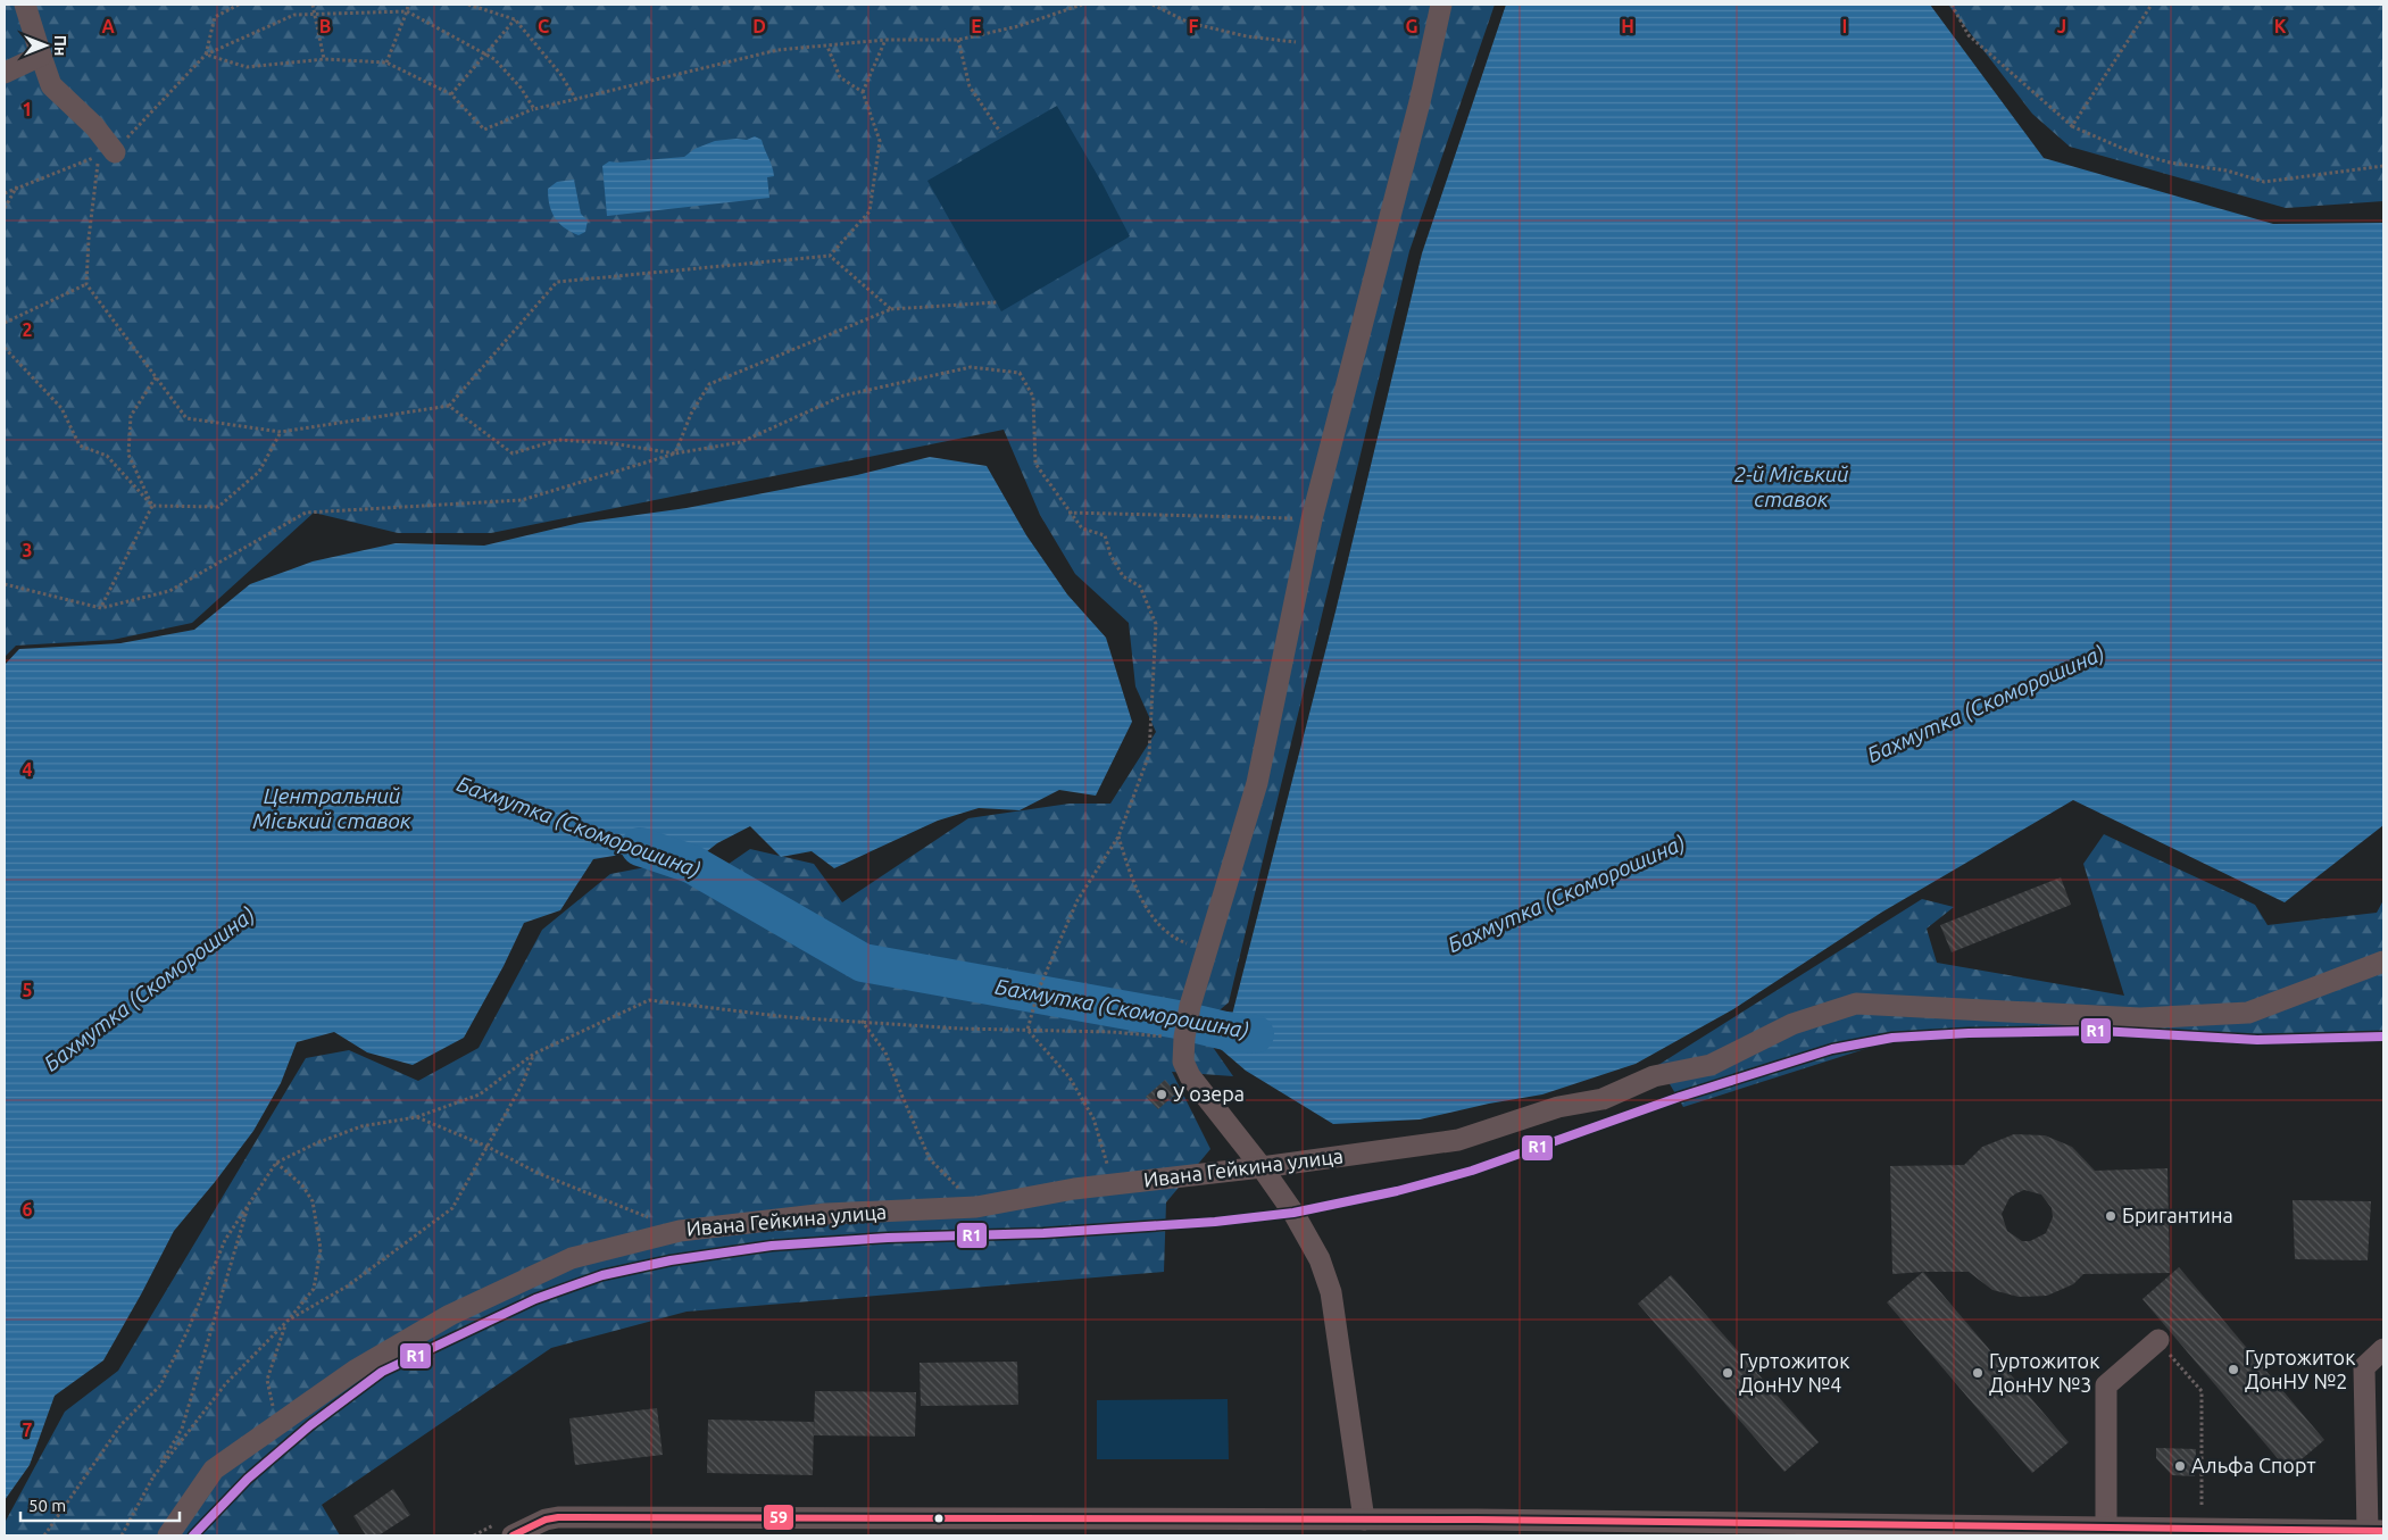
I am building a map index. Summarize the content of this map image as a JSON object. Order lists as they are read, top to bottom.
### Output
{
  "streets": {
    "street": ["Ивана Гейкина улица"]
  },
  "water": ["2-й Міський ставок", "Бахмутка (Скоморошина)", "Центральний Міський ставок"],
  "places": [
    "У озера",
    "Бригантина",
    "Гуртожиток ДонНУ №2",
    "Гуртожиток ДонНУ №4",
    "Гуртожиток ДонНУ №3",
    "Альфа Спорт"
  ],
  "lines": ["transit line R1", "transit line 59"],
  "scale_bar": "50 m",
  "north": "right",
  "grid": {
    "columns": [
      "A",
      "B",
      "C",
      "D",
      "E",
      "F",
      "G",
      "H",
      "I",
      "J",
      "K"
    ],
    "rows": [
      "1",
      "2",
      "3",
      "4",
      "5",
      "6",
      "7"
    ]
  }
}
